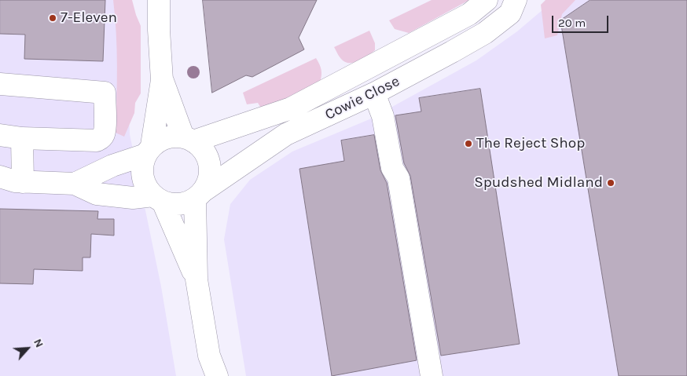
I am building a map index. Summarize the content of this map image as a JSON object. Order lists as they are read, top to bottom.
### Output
{
  "streets": {
    "street": ["Cowie Close"]
  },
  "places": ["7-Eleven", "The Reject Shop", "Spudshed Midland"],
  "scale_bar": "20 m",
  "north": "top right"
}
